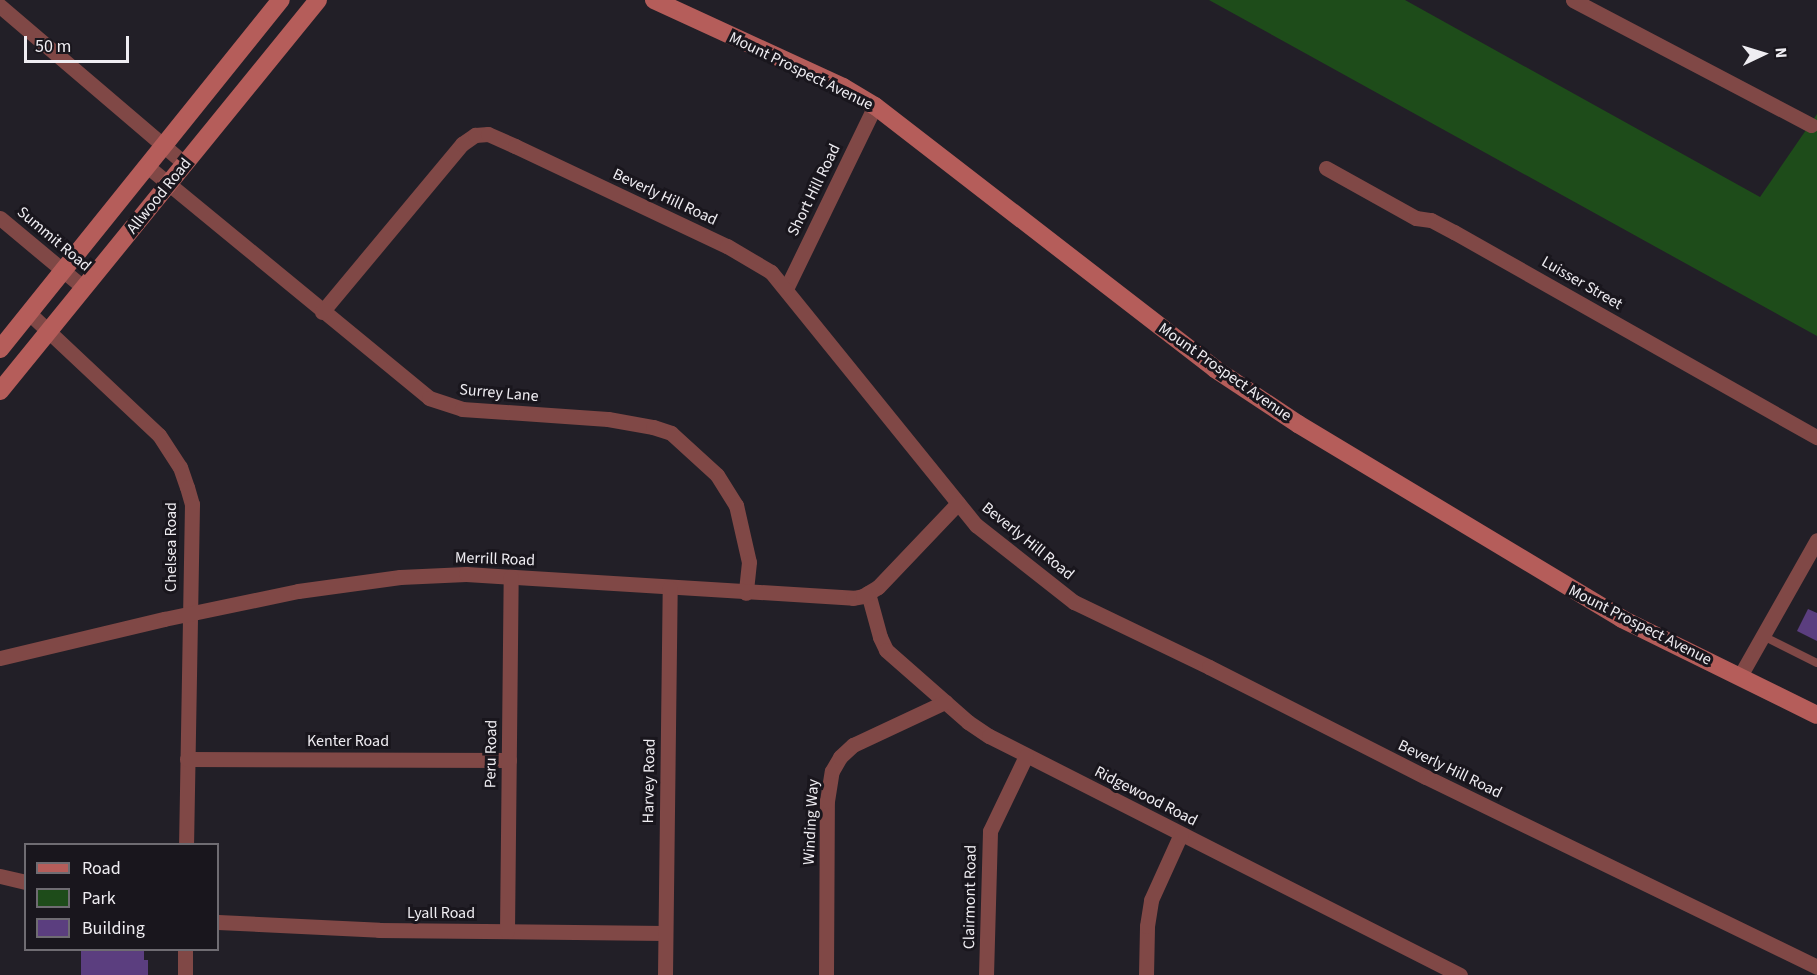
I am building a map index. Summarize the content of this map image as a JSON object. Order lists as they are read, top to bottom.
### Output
{
  "streets": {
    "street": [
      "Mount Prospect Avenue",
      "Short Hill Road",
      "Allwood Road",
      "Beverly Hill Road",
      "Summit Road",
      "Luisser Street",
      "Surrey Lane",
      "Chelsea Road",
      "Merrill Road",
      "Kenter Road",
      "Peru Road",
      "Harvey Road",
      "Ridgewood Road",
      "Winding Way",
      "Clairmont Road",
      "Lyall Road"
    ]
  },
  "crossings": [
    ["Mount Prospect Avenue", "Short Hill Road"],
    ["Short Hill Road", "Beverly Hill Road"],
    ["Allwood Road", "Summit Road"],
    ["Allwood Road", "Surrey Lane"],
    ["Allwood Road", "Chelsea Road"],
    ["Beverly Hill Road", "Surrey Lane"],
    ["Beverly Hill Road", "Merrill Road"],
    ["Surrey Lane", "Merrill Road"],
    ["Chelsea Road", "Merrill Road"],
    ["Chelsea Road", "Kenter Road"],
    ["Merrill Road", "Peru Road"],
    ["Merrill Road", "Harvey Road"],
    ["Merrill Road", "Ridgewood Road"],
    ["Kenter Road", "Peru Road"],
    ["Peru Road", "Lyall Road"],
    ["Harvey Road", "Lyall Road"],
    ["Ridgewood Road", "Winding Way"],
    ["Ridgewood Road", "Clairmont Road"]
  ],
  "legend": ["Road", "Park", "Building"],
  "scale_bar": "50 m",
  "north": "right"
}
